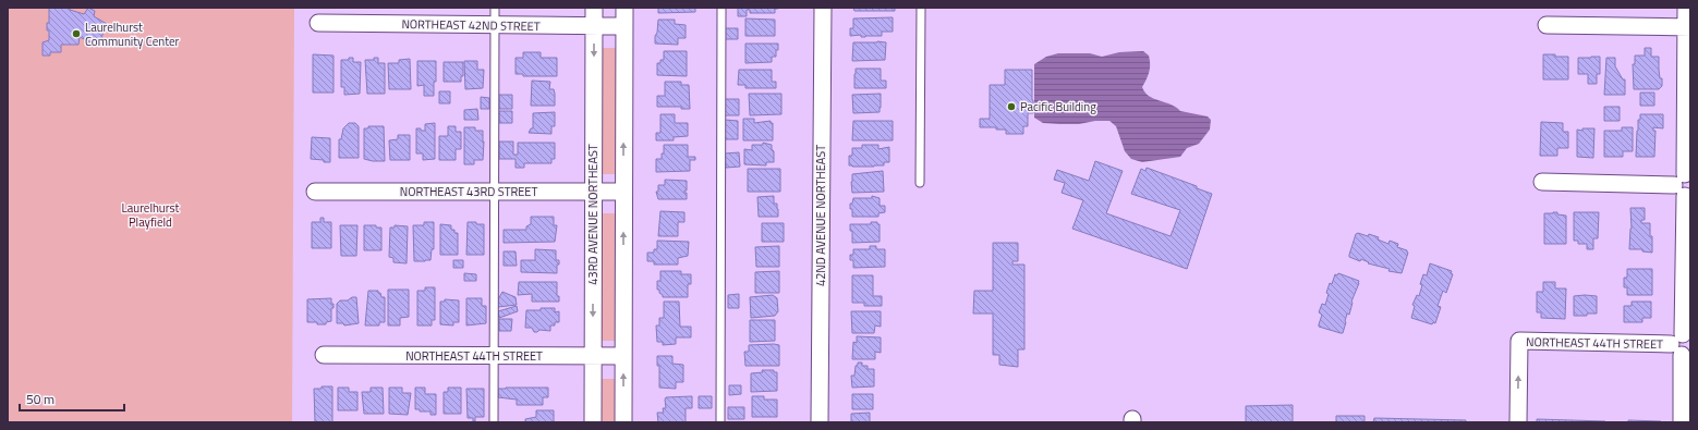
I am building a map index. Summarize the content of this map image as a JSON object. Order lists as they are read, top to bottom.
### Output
{
  "streets": {
    "street": [
      "NORTHEAST 42ND STREET",
      "NORTHEAST 43RD STREET",
      "43RD AVENUE NORTHEAST",
      "42ND AVENUE NORTHEAST",
      "NORTHEAST 44TH STREET"
    ]
  },
  "crossings": [
    ["NORTHEAST 42ND STREET", "43RD AVENUE NORTHEAST"],
    ["NORTHEAST 43RD STREET", "43RD AVENUE NORTHEAST"],
    ["43RD AVENUE NORTHEAST", "NORTHEAST 44TH STREET"]
  ],
  "parks": ["Laurelhurst Playfield"],
  "places": ["Laurelhurst Community Center", "Pacific Building"],
  "scale_bar": "50 m"
}
